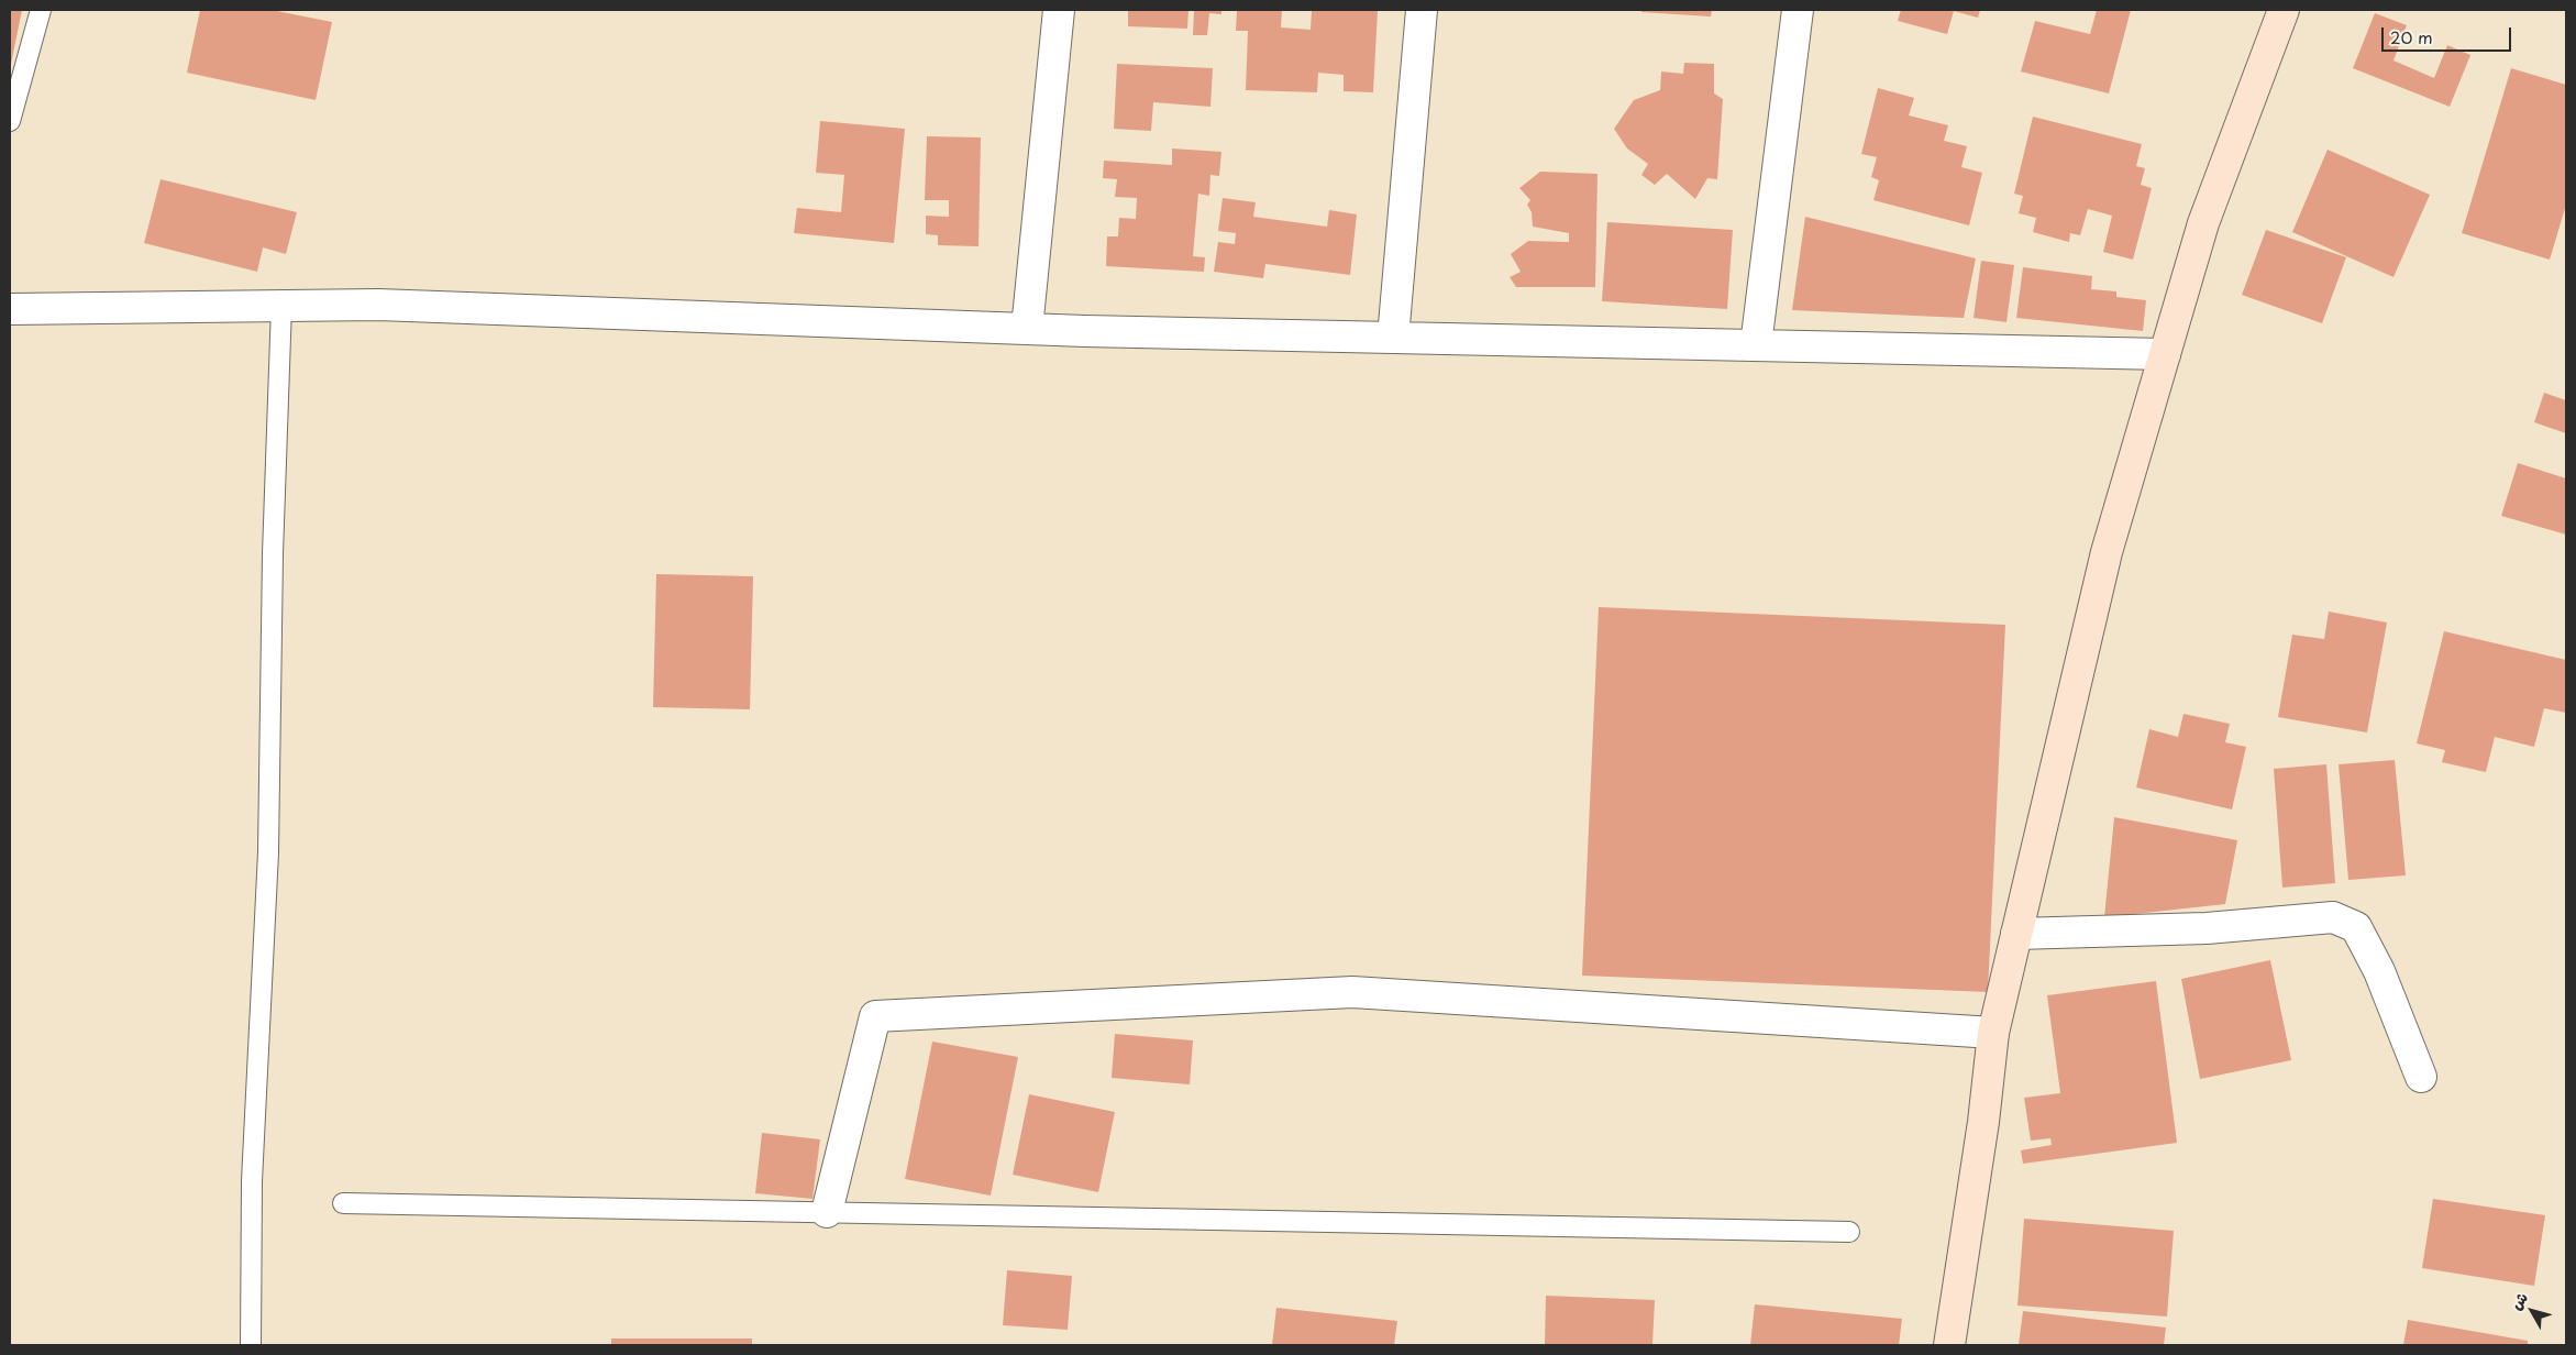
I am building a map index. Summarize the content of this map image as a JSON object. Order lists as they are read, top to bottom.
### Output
{
  "scale_bar": "20 m",
  "north": "top left"
}
